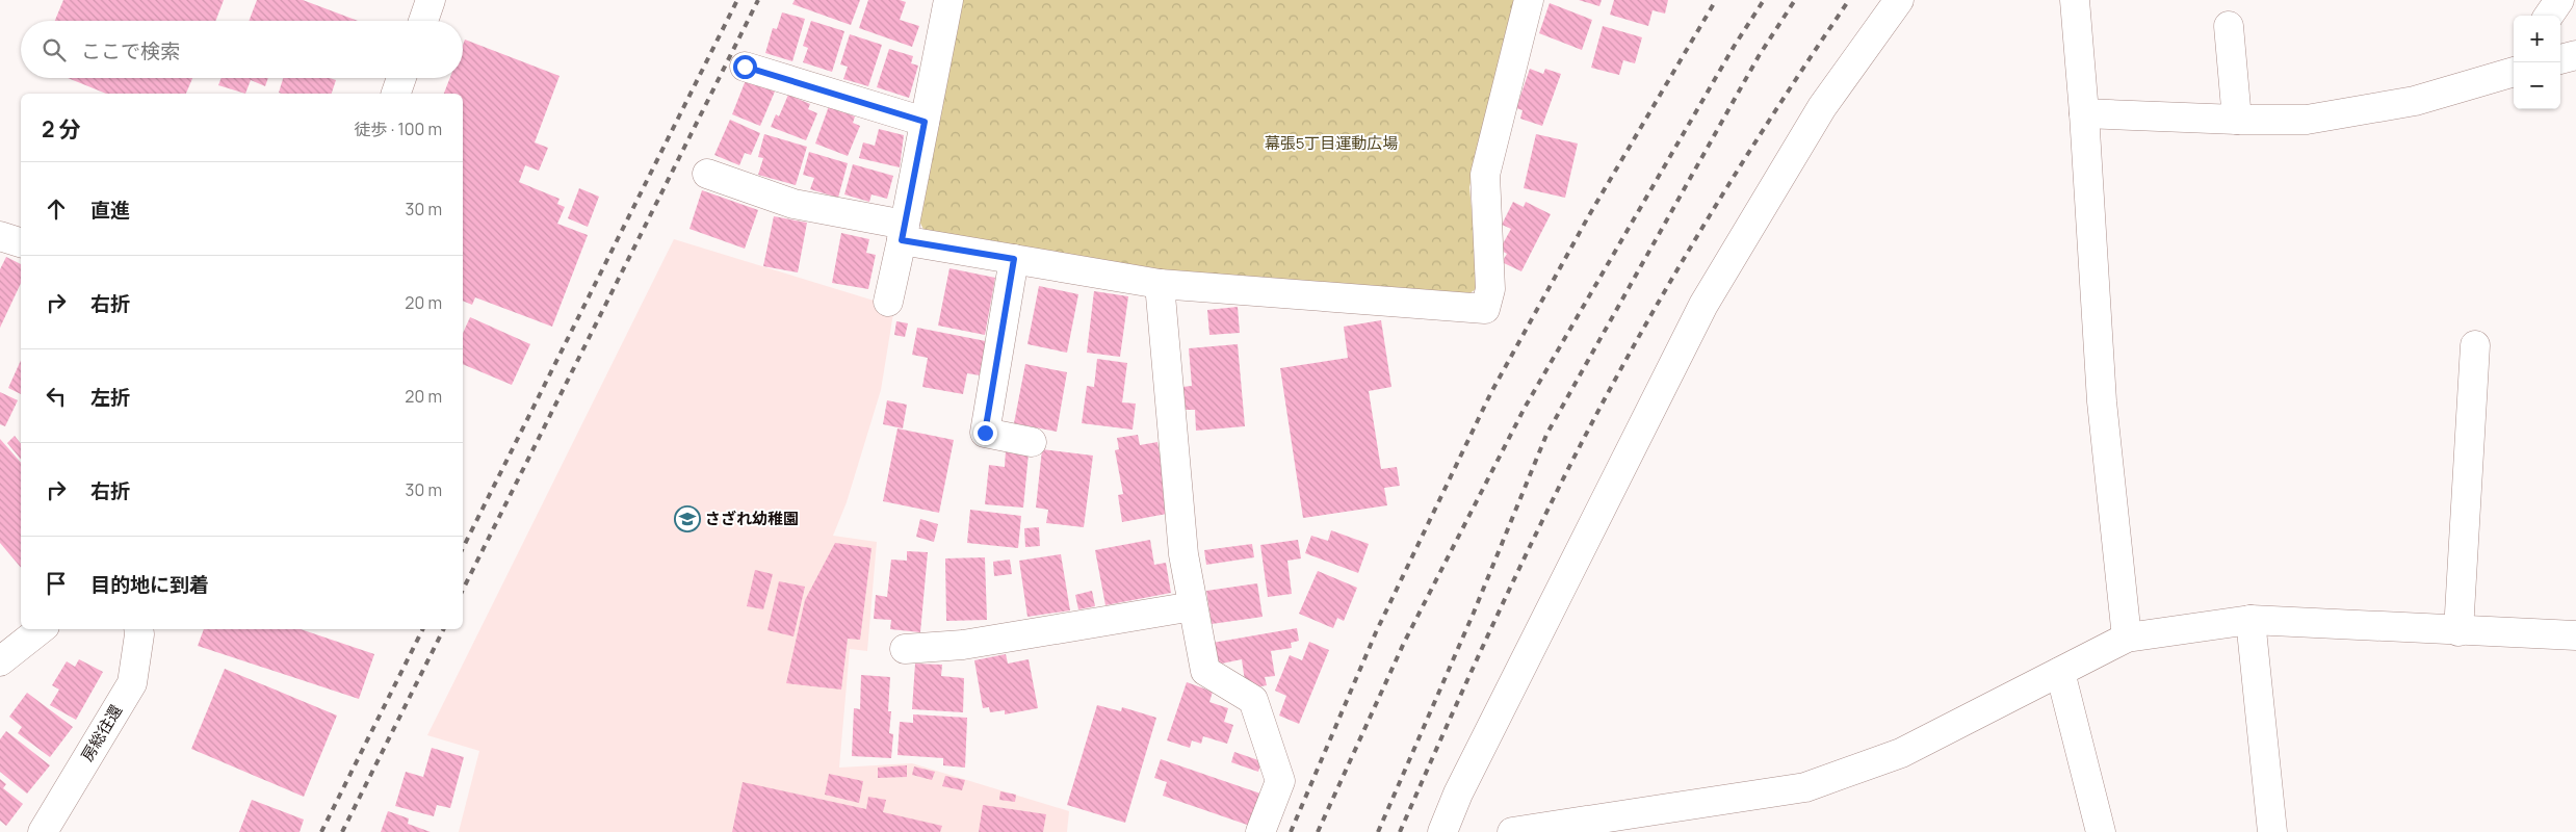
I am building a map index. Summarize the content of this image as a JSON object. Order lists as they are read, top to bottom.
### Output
{
  "streets": {
    "street": ["房総往還"]
  },
  "parks": ["幕張5丁目運動広場"],
  "places": {
    "school or university": ["さざれ幼稚園"]
  },
  "page": {
    "map_buttons": ["+", "−"],
    "search": "ここで検索",
    "heading": ["2 分", "徒歩 · 100 m"],
    "list": [
      ["直進", "30 m"],
      ["右折", "20 m"],
      ["左折", "20 m"],
      ["右折", "30 m"],
      "目的地に到着"
    ]
  }
}
